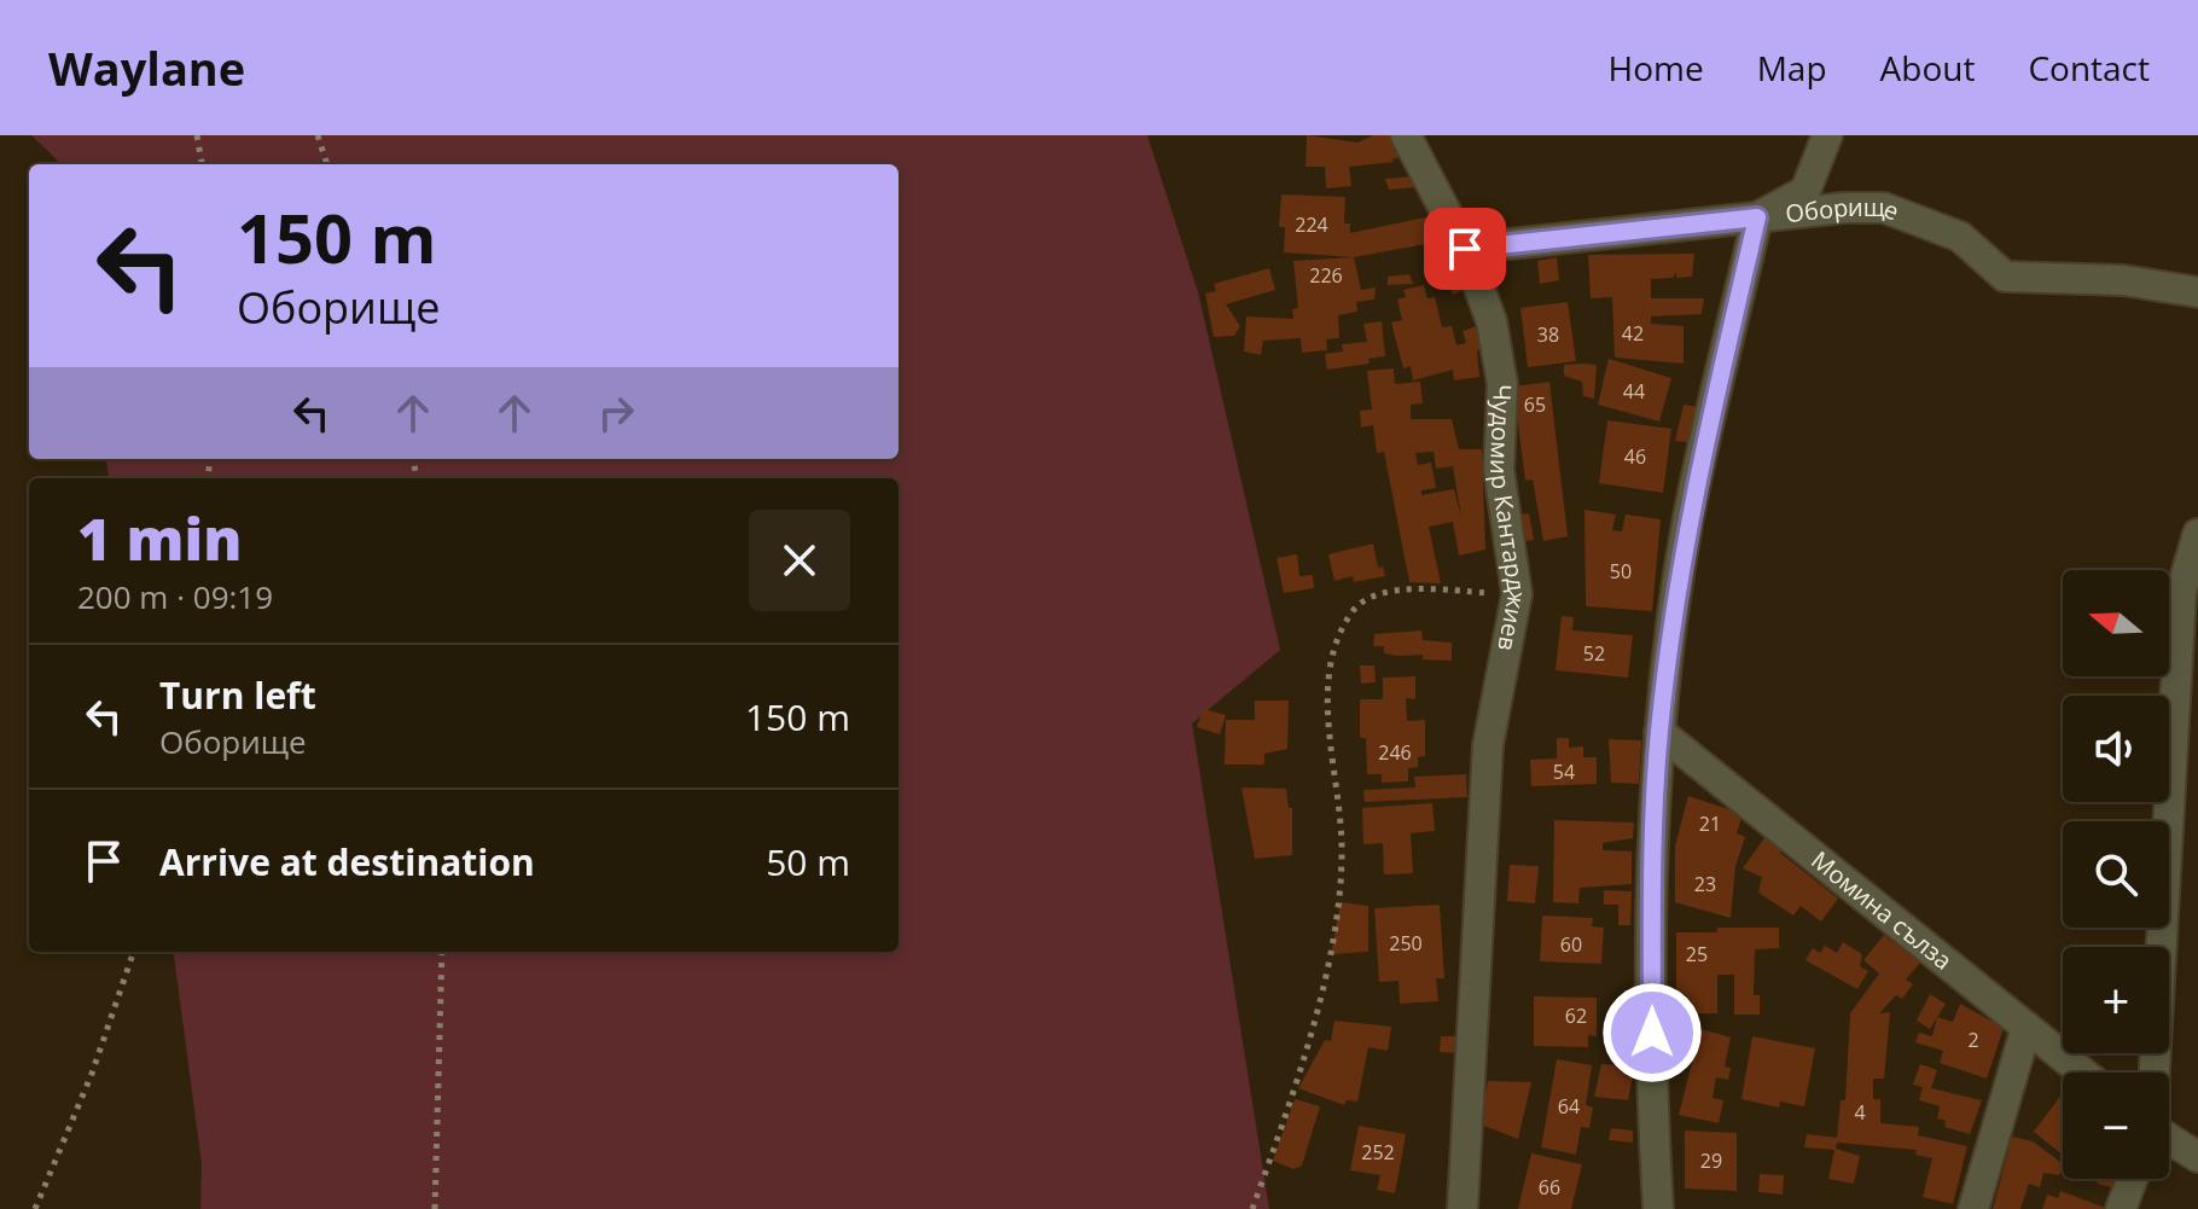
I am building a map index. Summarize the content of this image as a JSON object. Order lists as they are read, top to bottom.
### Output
{
  "streets": {
    "street": ["Оборище", "Чудомир Кантарджиев", "Момина сълза"]
  },
  "crossings": [
    ["Оборище", "Чудомир Кантарджиев"]
  ],
  "house_numbers": [
    "224",
    "226",
    "42",
    "38",
    "44",
    "65",
    "46",
    "50",
    "52",
    "246",
    "54",
    "21",
    "23",
    "250",
    "60",
    "25",
    "62",
    "2",
    "64",
    "4",
    "252",
    "29",
    "66"
  ],
  "north": "left",
  "page": {
    "header": "Waylane",
    "nav": [
      "Home",
      "Map",
      "About",
      "Contact"
    ],
    "turn": ["150 m", "Оборище"],
    "heading": ["1 min", "200 m · 09:19"],
    "map_buttons": ["+", "−"],
    "list": [
      {
        "name": "Turn left",
        "note": "Оборище",
        "value": "150 m"
      },
      {
        "name": "Arrive at destination",
        "value": "50 m"
      }
    ]
  }
}
